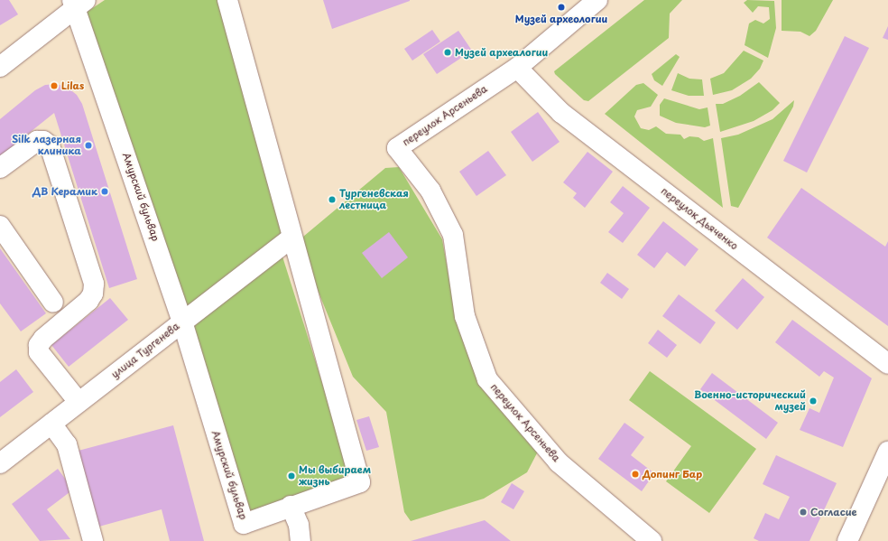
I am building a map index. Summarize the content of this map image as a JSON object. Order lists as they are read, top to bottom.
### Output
{
  "streets": {
    "street": [
      "переулок Арсеньева",
      "Амурский бульвар",
      "переулок Дьяченко",
      "улица Тургенева"
    ]
  },
  "crossings": [
    ["переулок Арсеньева", "переулок Дьяченко"],
    ["Амурский бульвар", "улица Тургенева"]
  ],
  "places": [
    "Музей археологии",
    "Музей археалогии",
    "Lilas",
    "Silk лазерная клиника",
    "ДВ Керамик",
    "Тургеневская лестница",
    "Военно-исторический музей",
    "Допинг Бар",
    "Мы выбираем жизнь",
    "Согласие"
  ]
}
